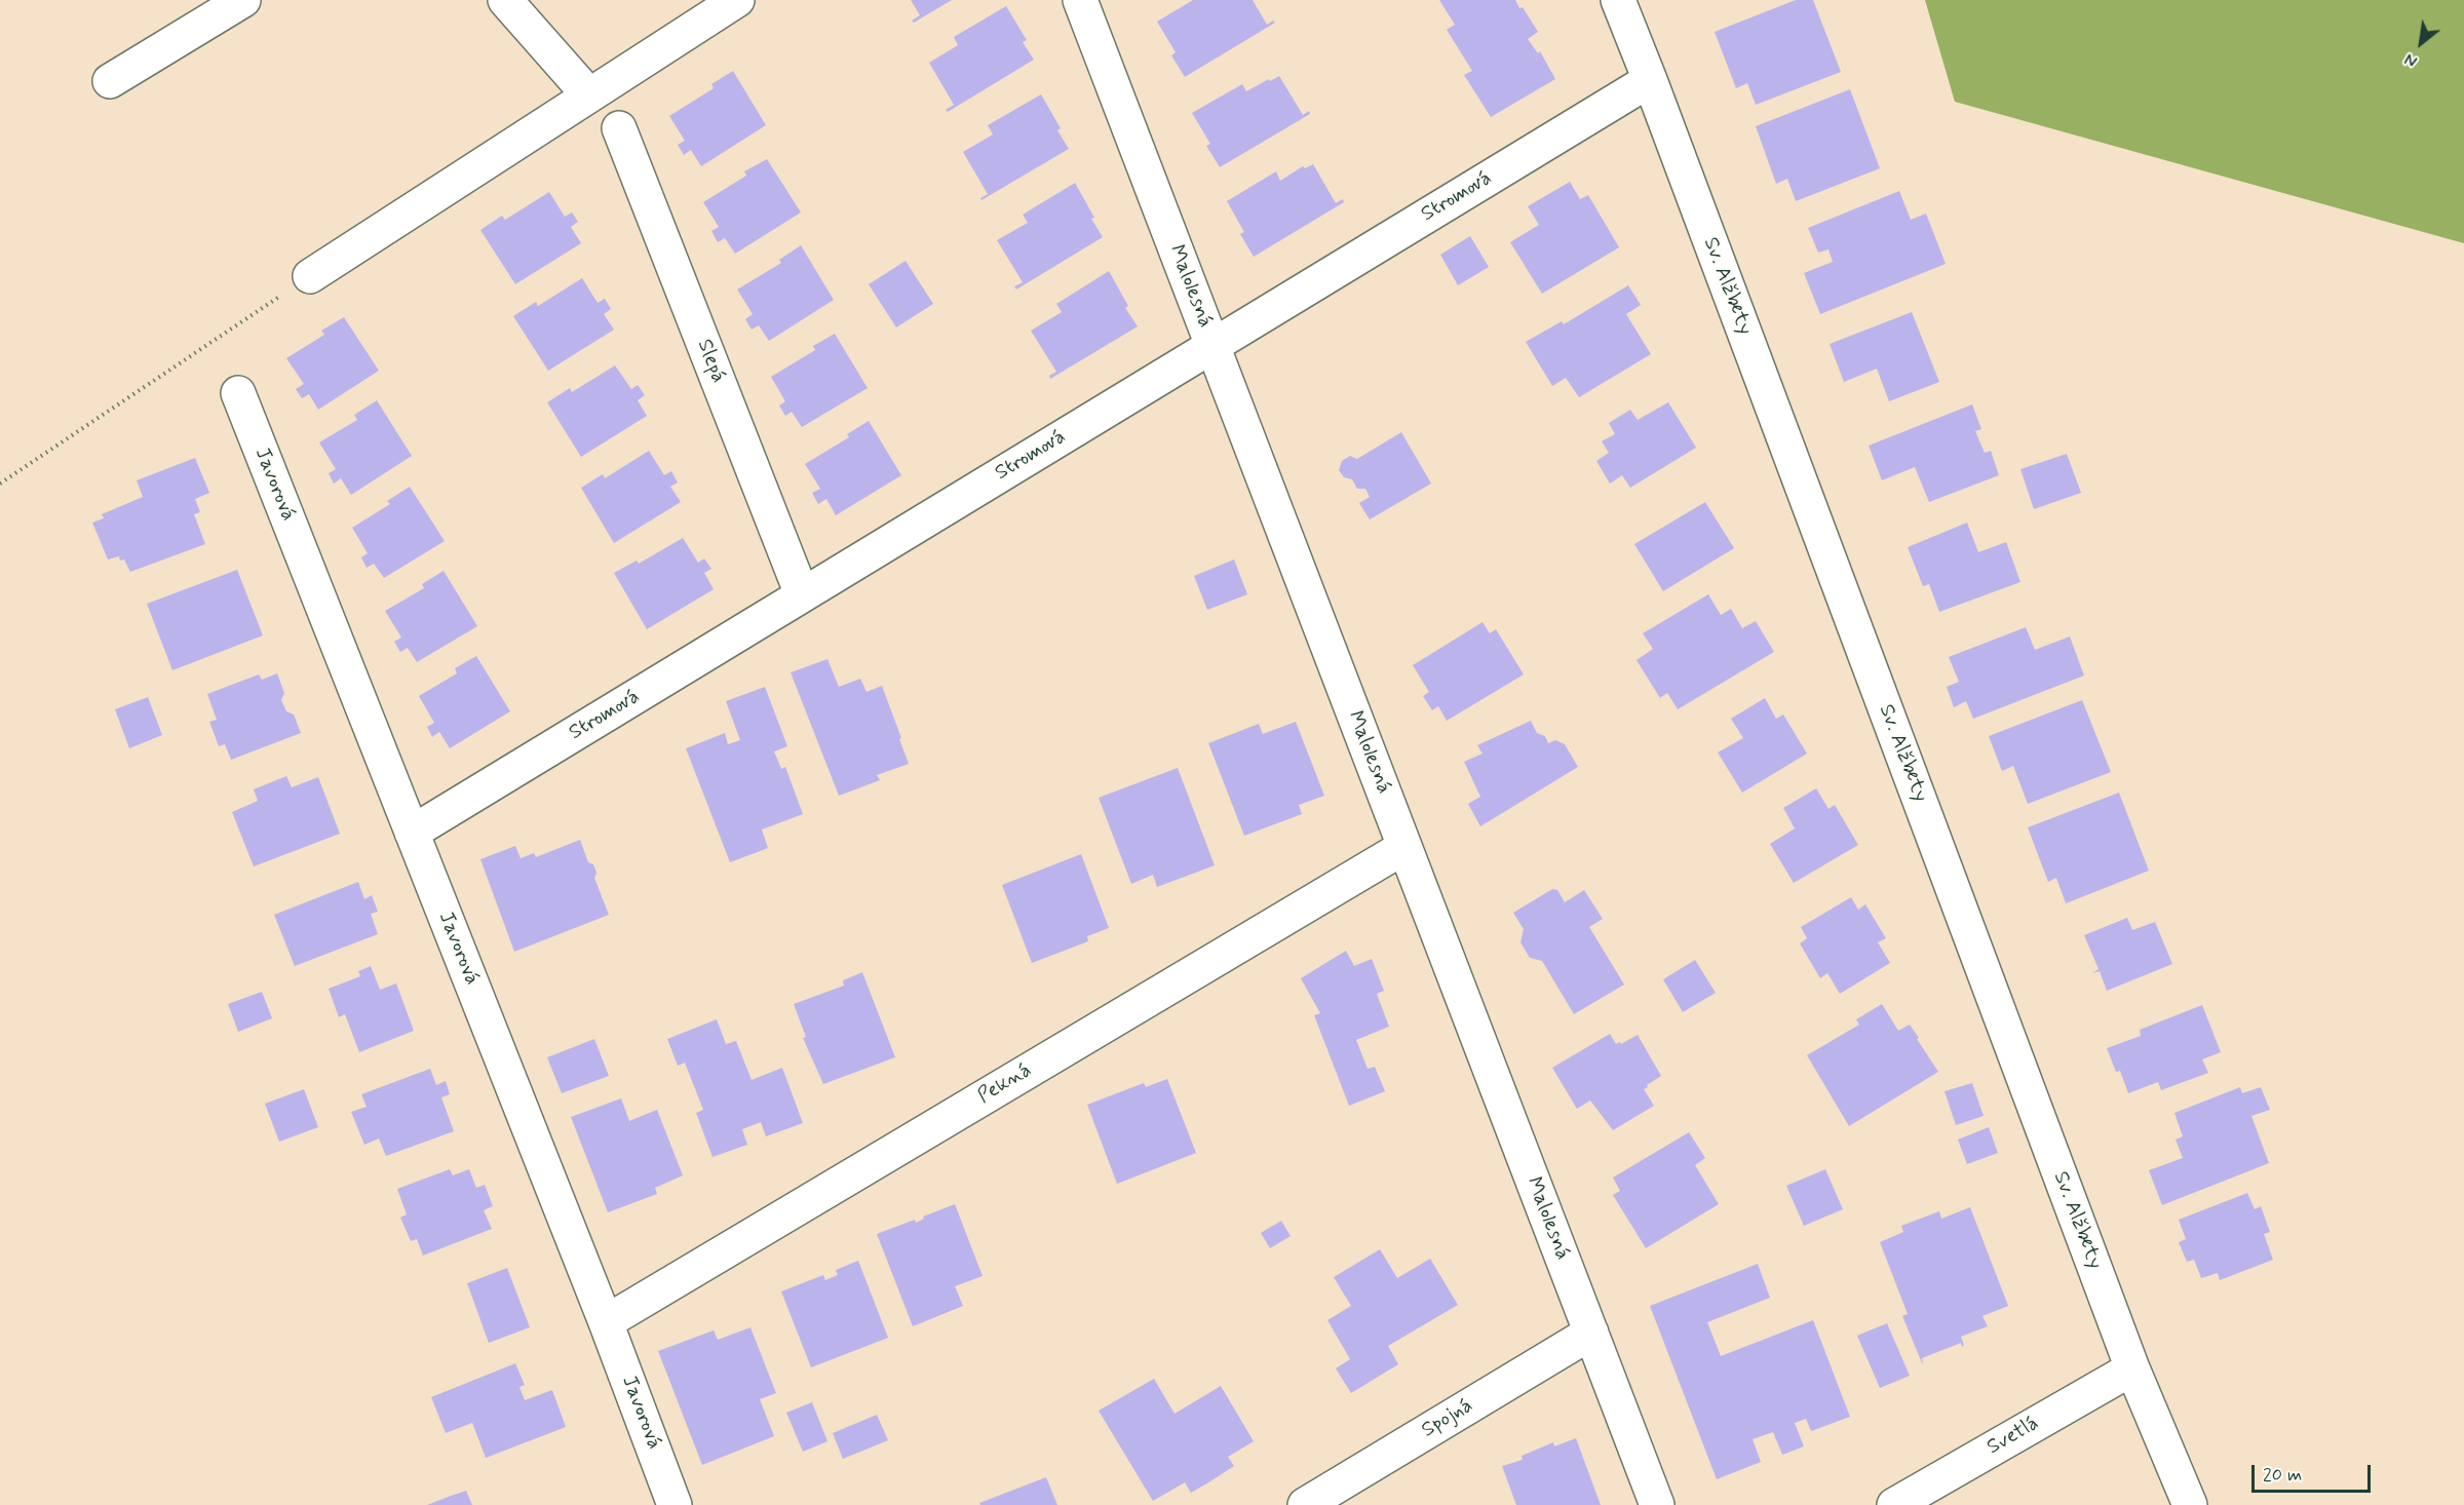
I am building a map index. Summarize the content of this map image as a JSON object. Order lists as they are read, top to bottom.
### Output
{
  "streets": {
    "street": [
      "Stromová",
      "Malolesná",
      "Sv. Alžbety",
      "Slepá",
      "Javorová",
      "Pekná",
      "Spojná",
      "Svetlá"
    ]
  },
  "crossings": [
    ["Stromová", "Malolesná"],
    ["Stromová", "Sv. Alžbety"],
    ["Stromová", "Slepá"],
    ["Stromová", "Javorová"],
    ["Malolesná", "Pekná"],
    ["Malolesná", "Spojná"],
    ["Sv. Alžbety", "Svetlá"],
    ["Javorová", "Pekná"]
  ],
  "scale_bar": "20 m",
  "north": "bottom left"
}
